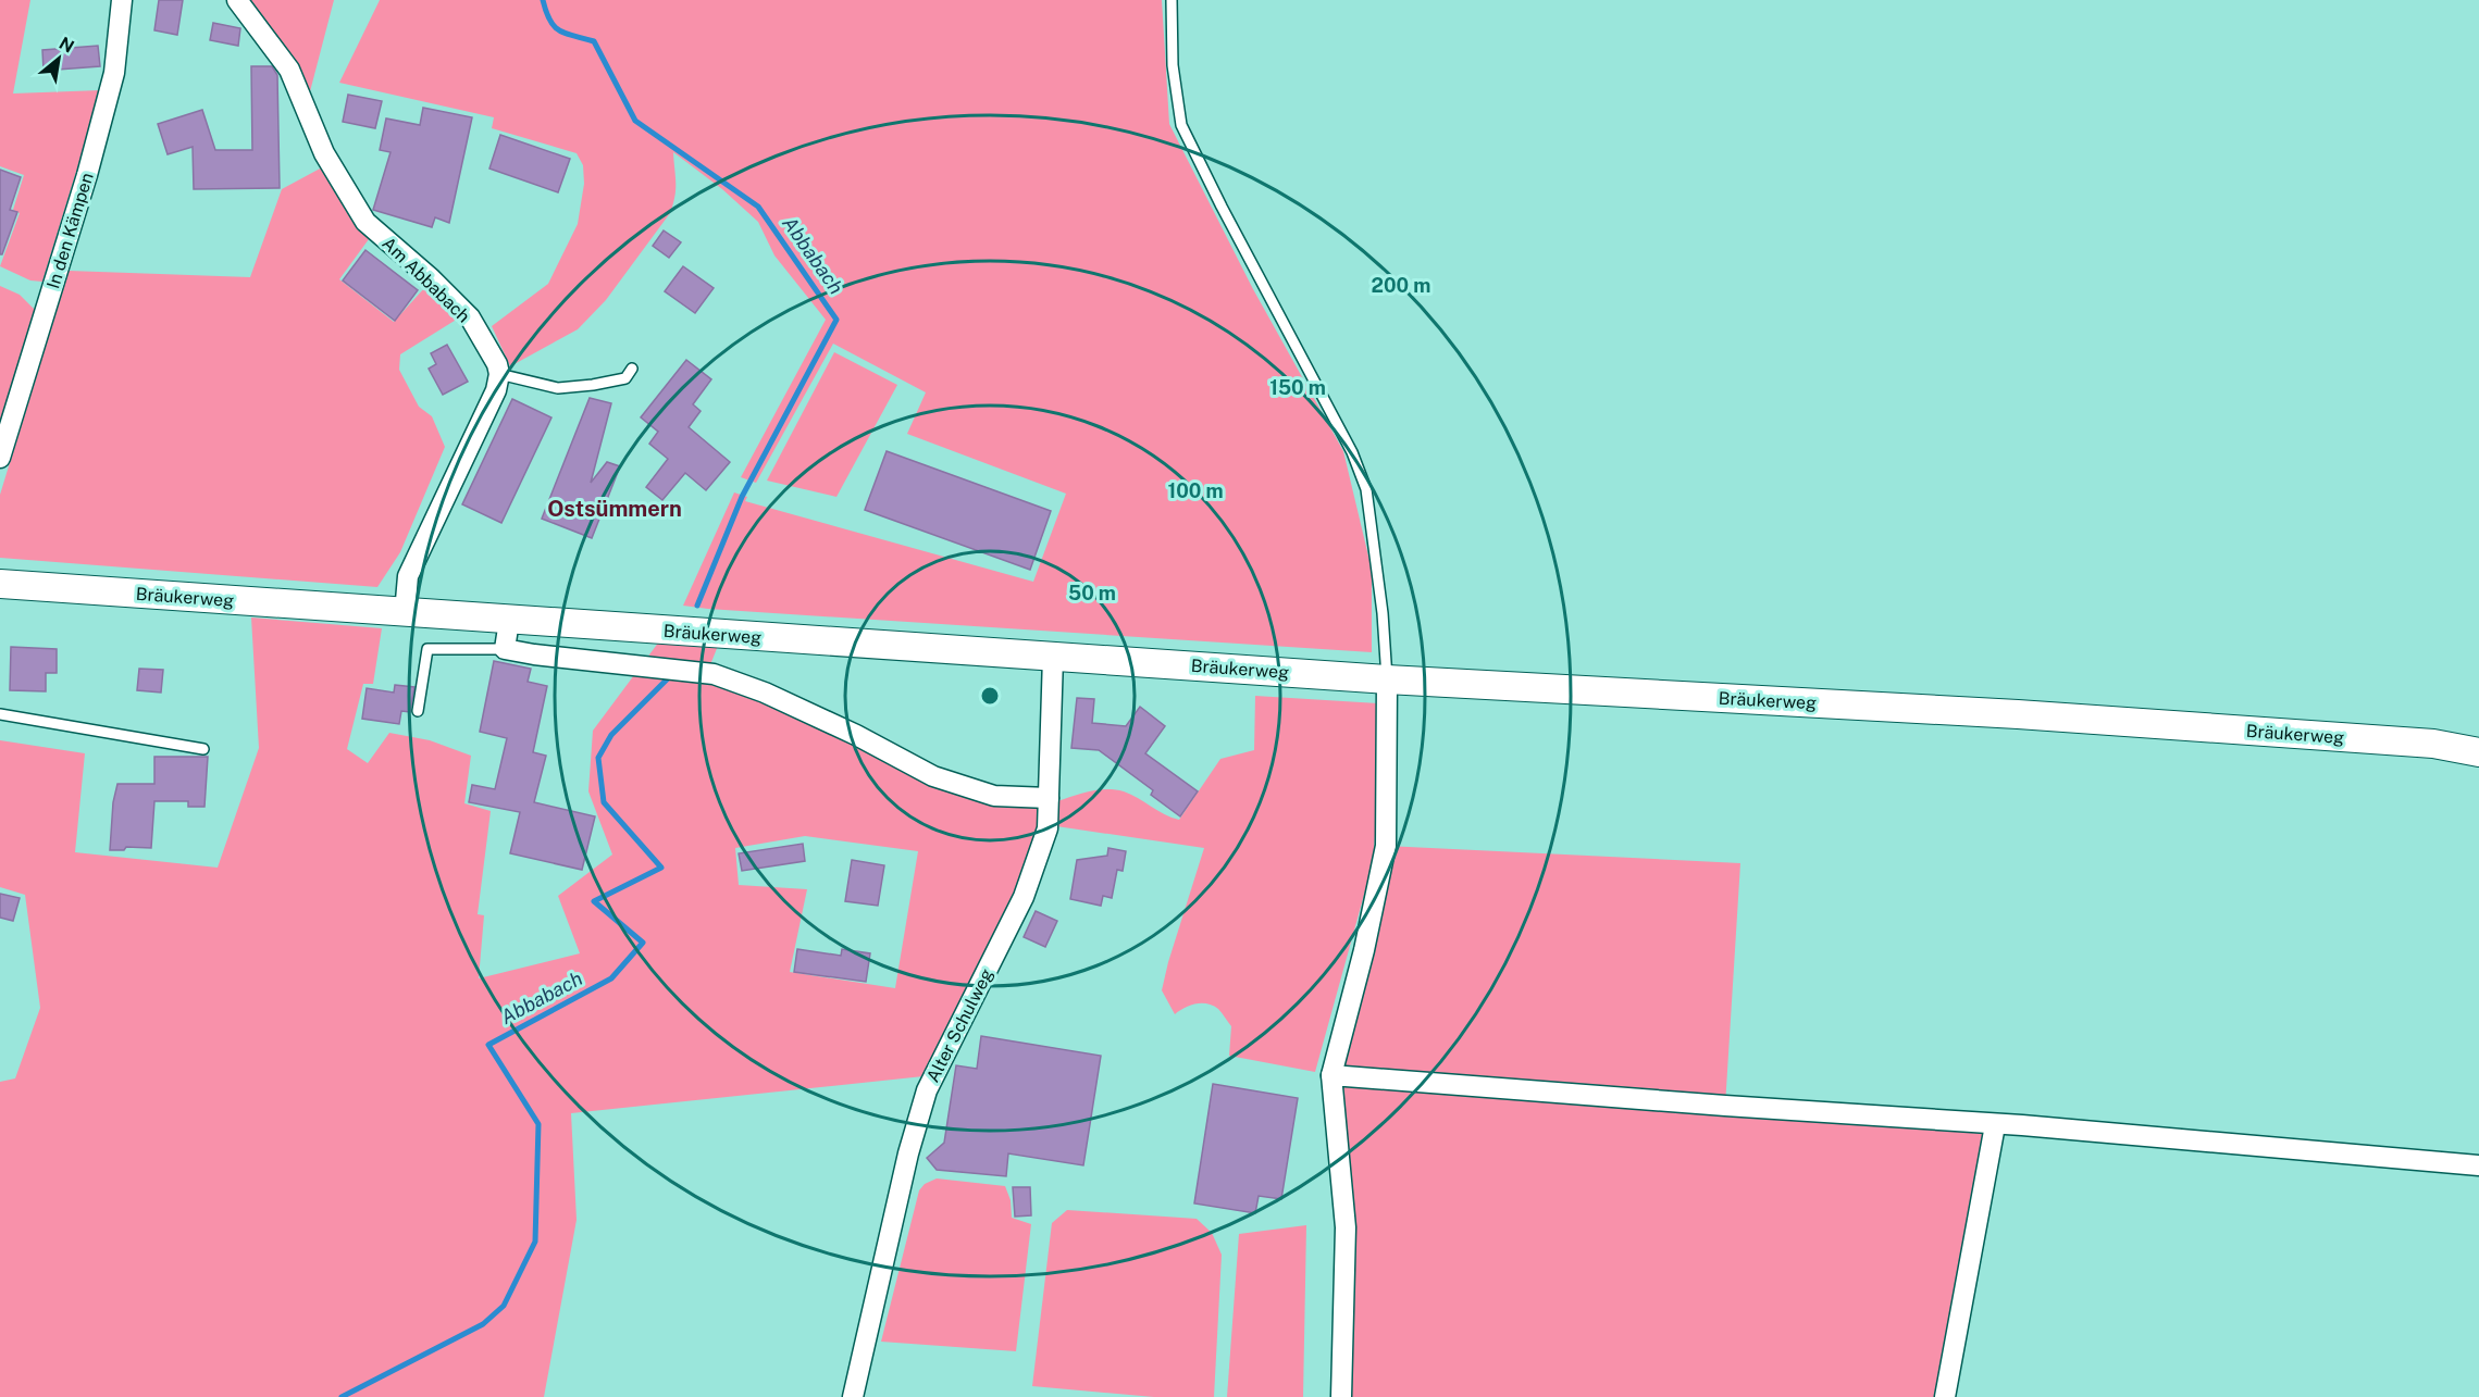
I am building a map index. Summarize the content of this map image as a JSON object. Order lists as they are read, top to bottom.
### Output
{
  "streets": {
    "main road": ["Bräukerweg"],
    "street": ["In den Kämpen", "Am Abbabach", "Alter Schulweg"]
  },
  "crossings": [
    ["Bräukerweg", "Alter Schulweg"]
  ],
  "districts": ["Ostsümmern"],
  "water": ["Abbabach"],
  "north": "top right",
  "rings": [
    "200 m",
    "150 m",
    "100 m",
    "50 m"
  ]
}
